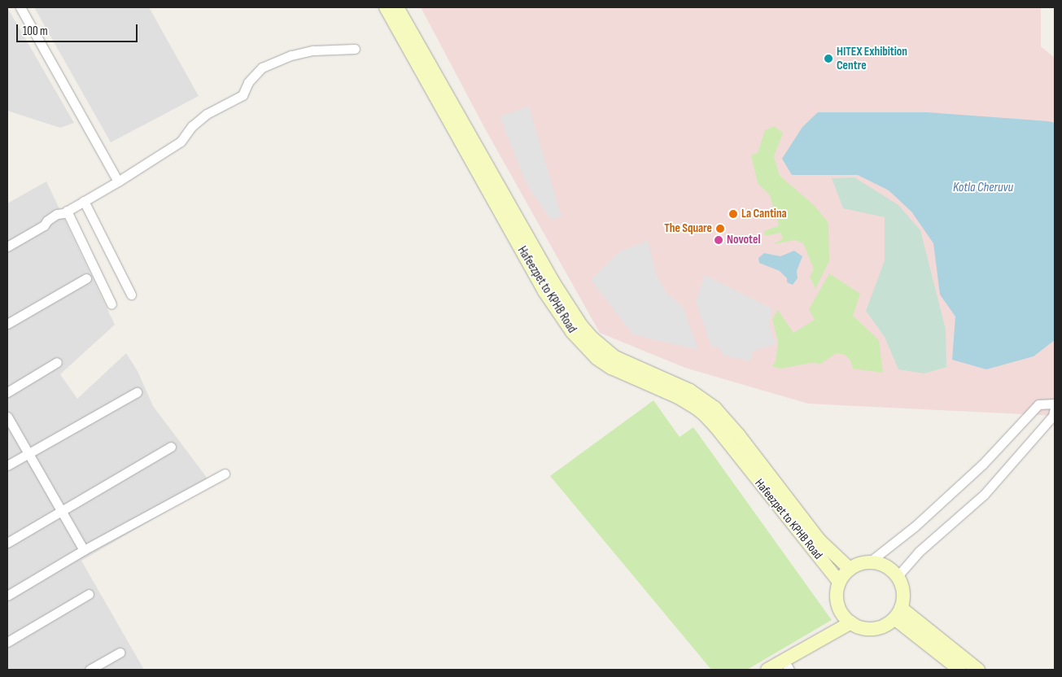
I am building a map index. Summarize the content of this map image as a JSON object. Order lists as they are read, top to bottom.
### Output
{
  "streets": {
    "main road": ["Hafeezpet to KPHB Road"]
  },
  "water": ["Kotla Cheruvu"],
  "places": [
    "HITEX Exhibition Centre",
    "La Cantina",
    "The Square",
    "Novotel"
  ],
  "scale_bar": "100 m"
}
